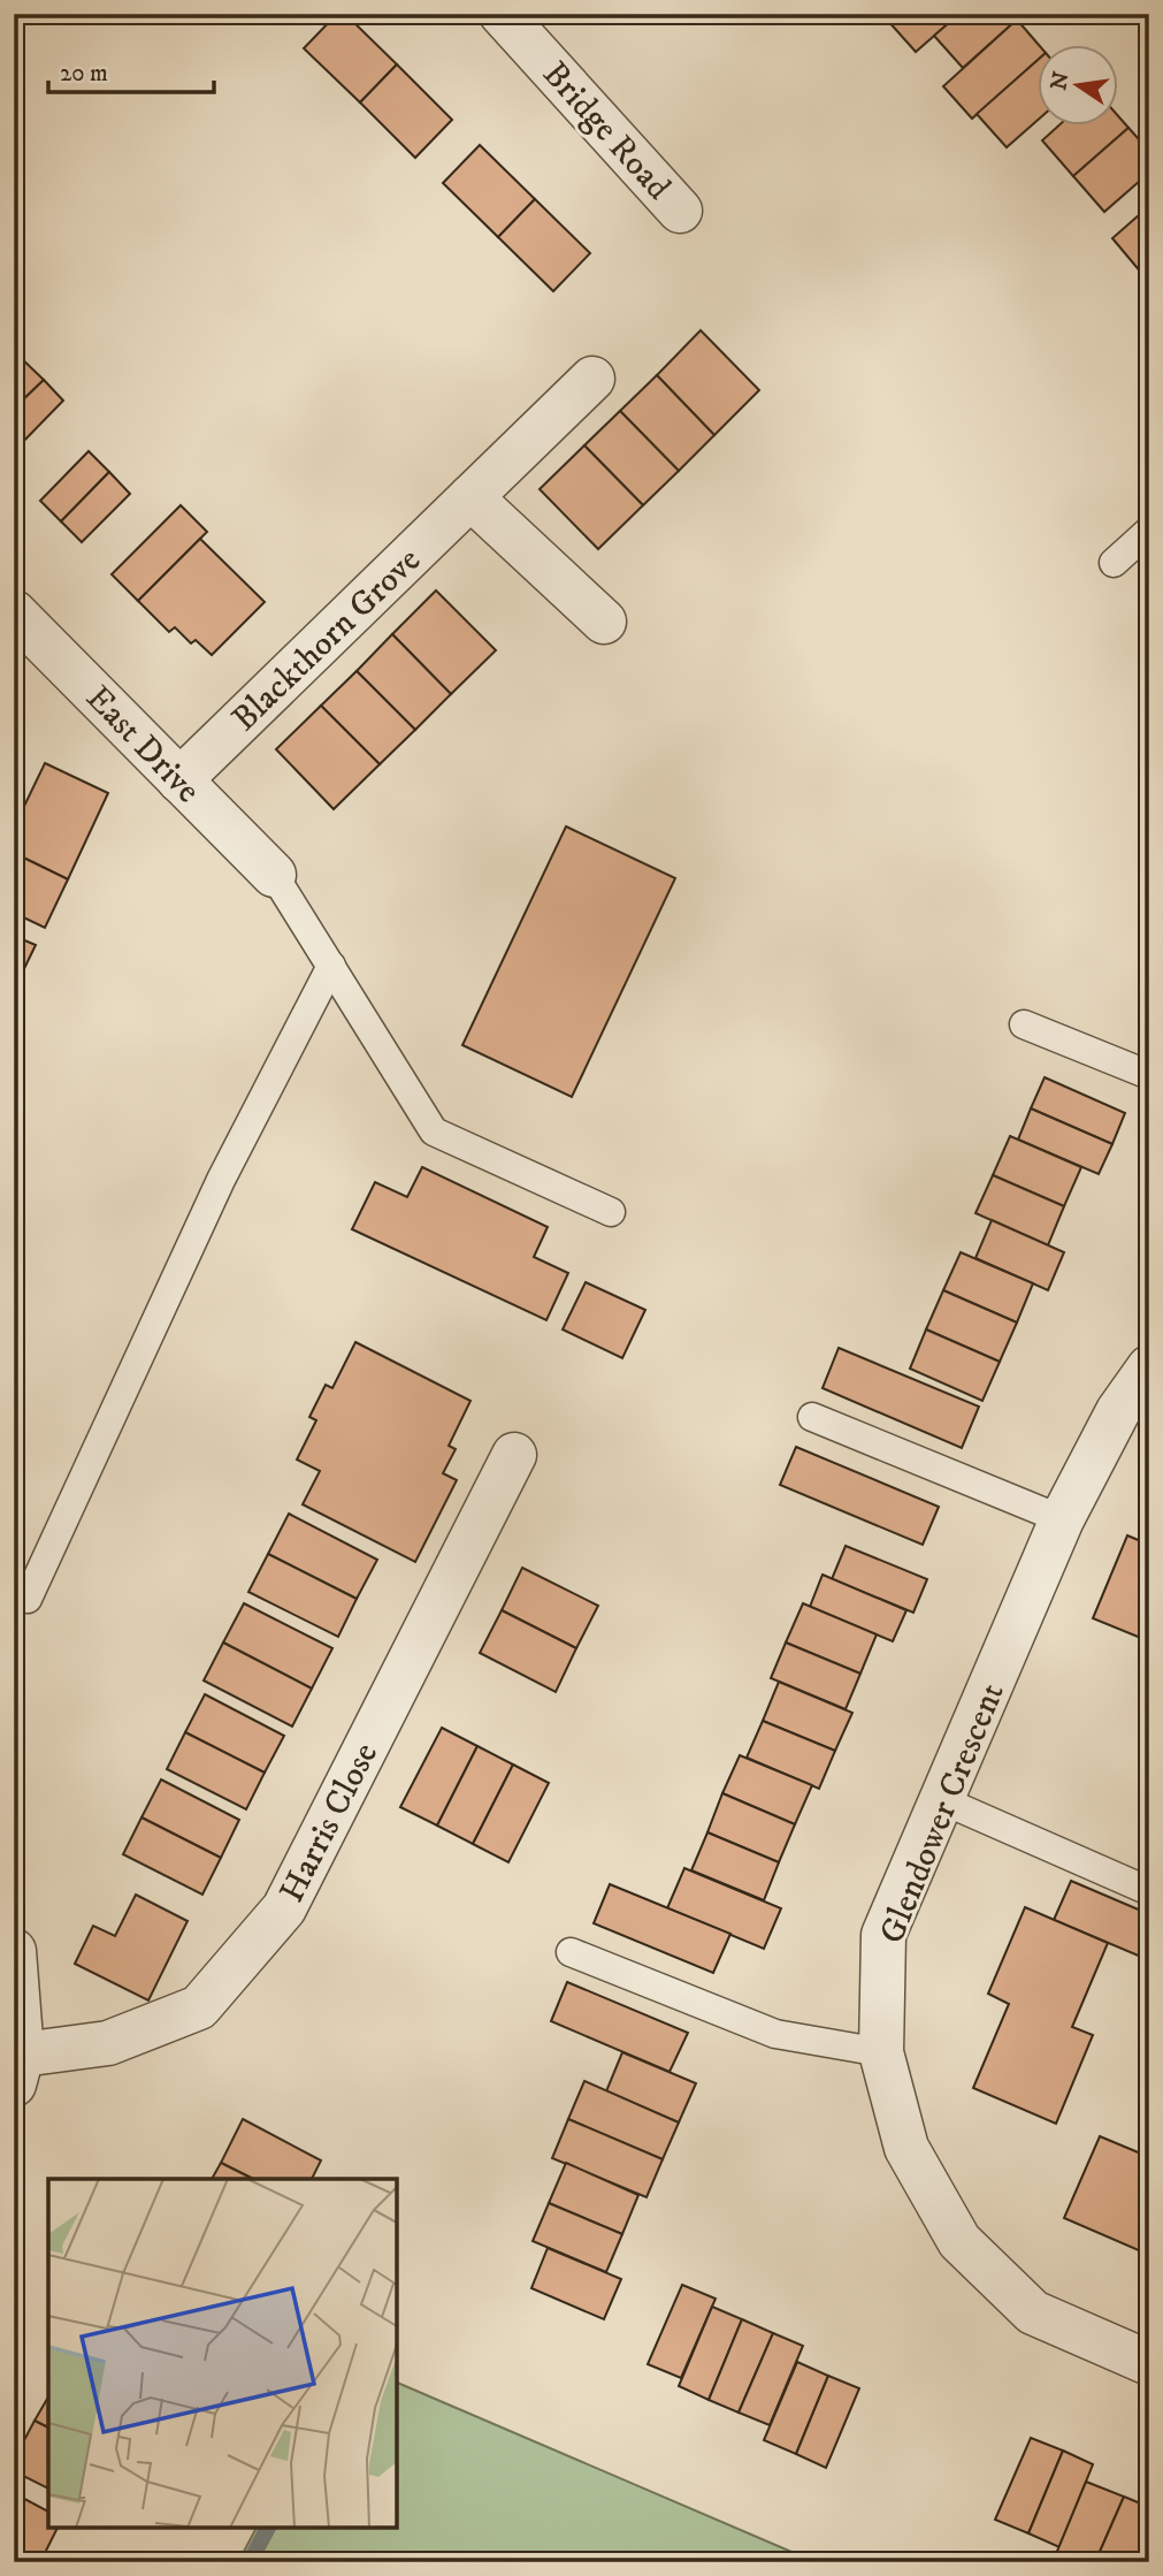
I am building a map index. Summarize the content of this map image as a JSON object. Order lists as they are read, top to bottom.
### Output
{
  "streets": {
    "street": [
      "Bridge Road",
      "Blackthorn Grove",
      "East Drive",
      "Glendower Crescent",
      "Harris Close"
    ]
  },
  "crossings": [
    ["Blackthorn Grove", "East Drive"]
  ],
  "scale_bar": "20 m",
  "north": "left"
}
